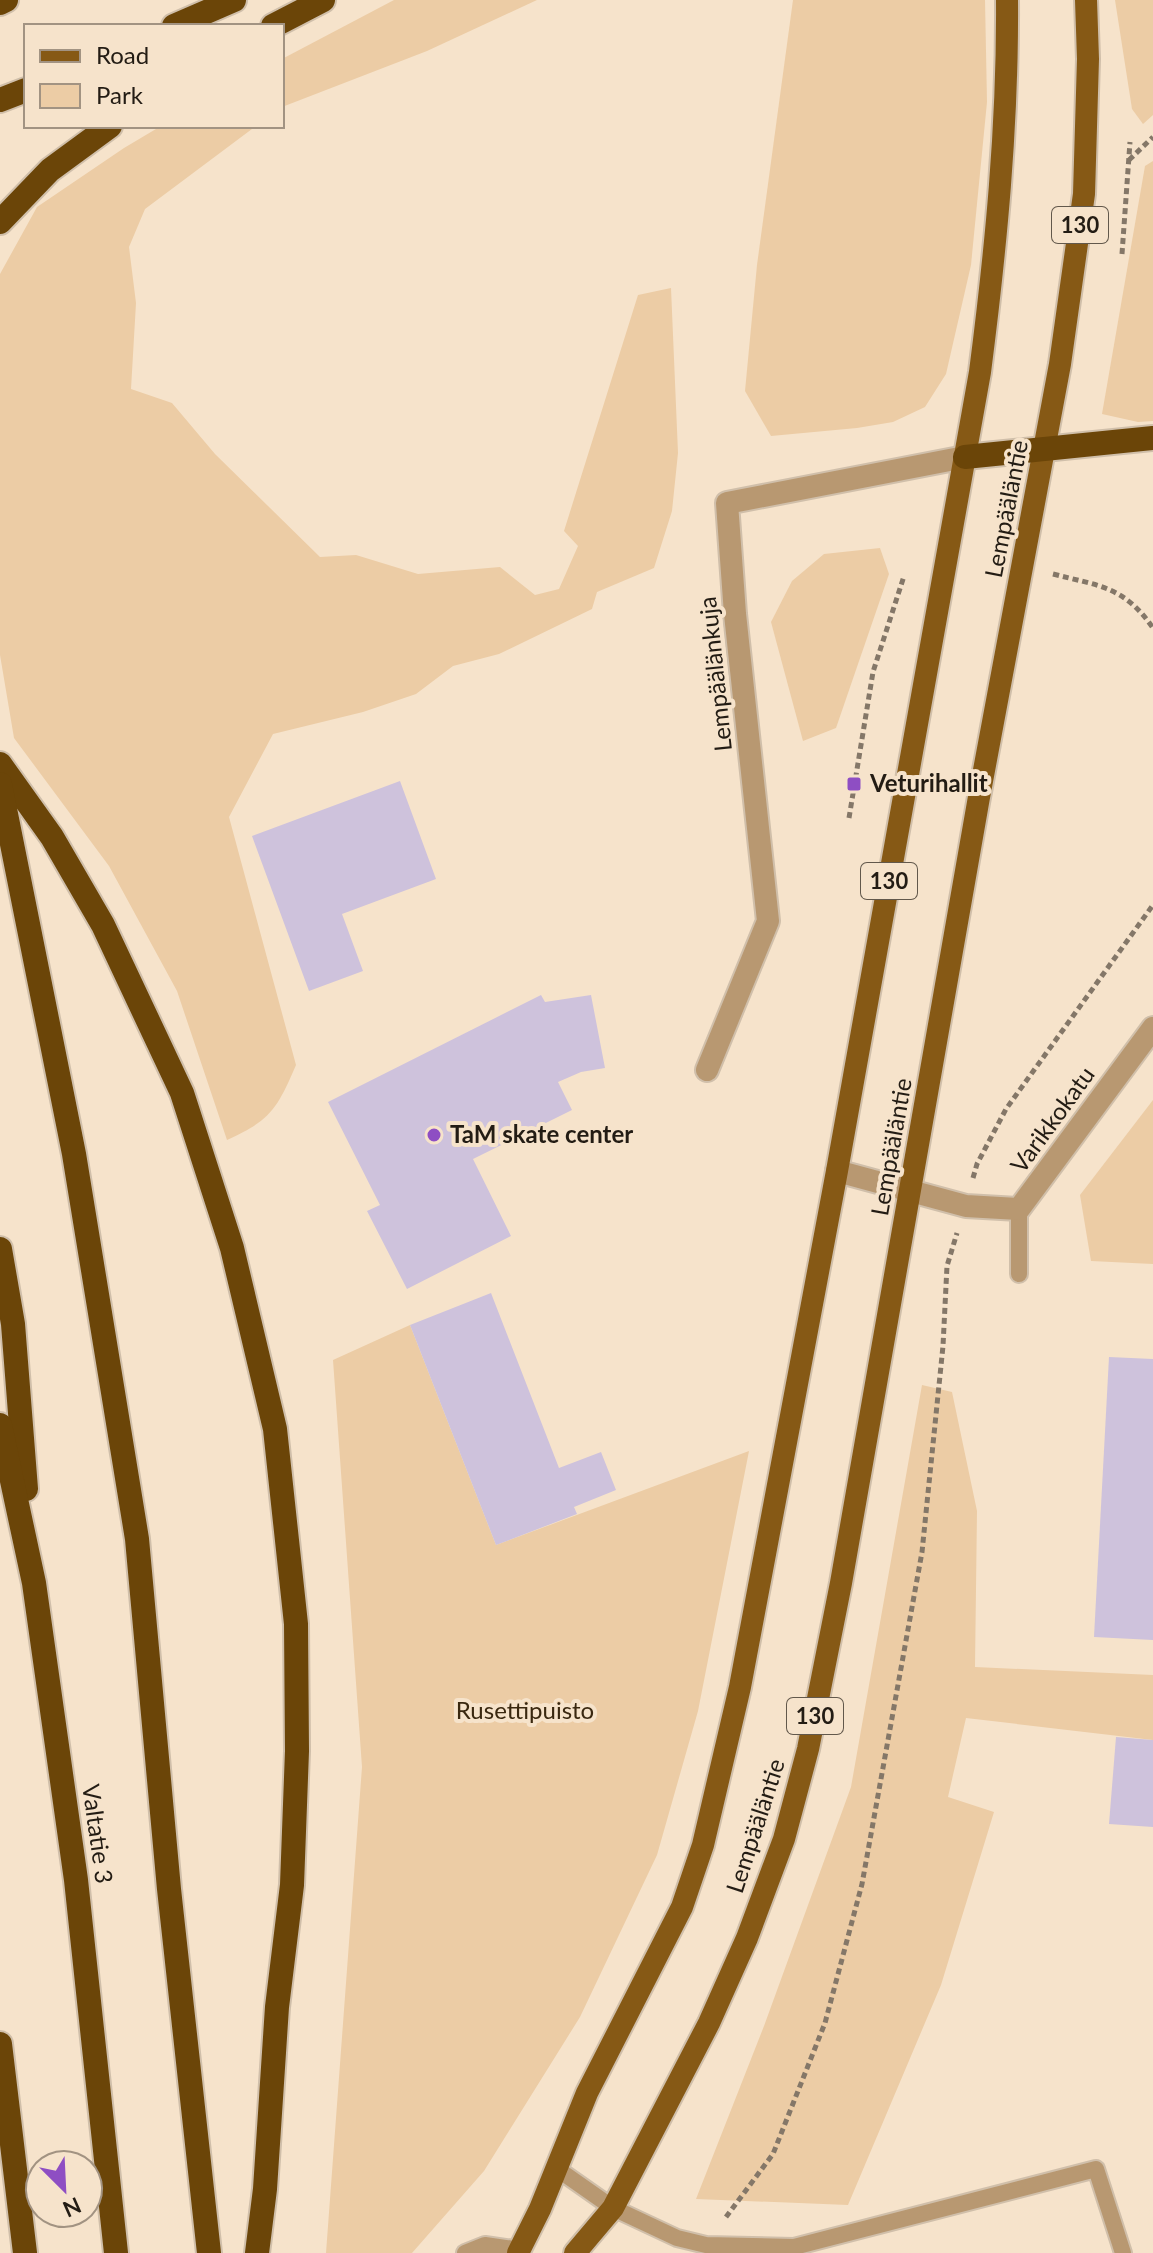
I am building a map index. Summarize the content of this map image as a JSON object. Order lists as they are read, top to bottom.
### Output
{
  "streets": {
    "highway": ["Valtatie 3"],
    "main road": ["130", "Lempääläntie"],
    "street": ["Lempäälänkuja", "Varikkokatu"]
  },
  "crossings": [
    ["Lempääläntie", "Lempäälänkuja"],
    ["Lempääläntie", "Varikkokatu"]
  ],
  "parks": ["Rusettipuisto"],
  "places": {
    "transit": ["Veturihallit"],
    "other": ["TaM skate center"]
  },
  "legend": ["Road", "Park"],
  "north": "bottom right"
}
